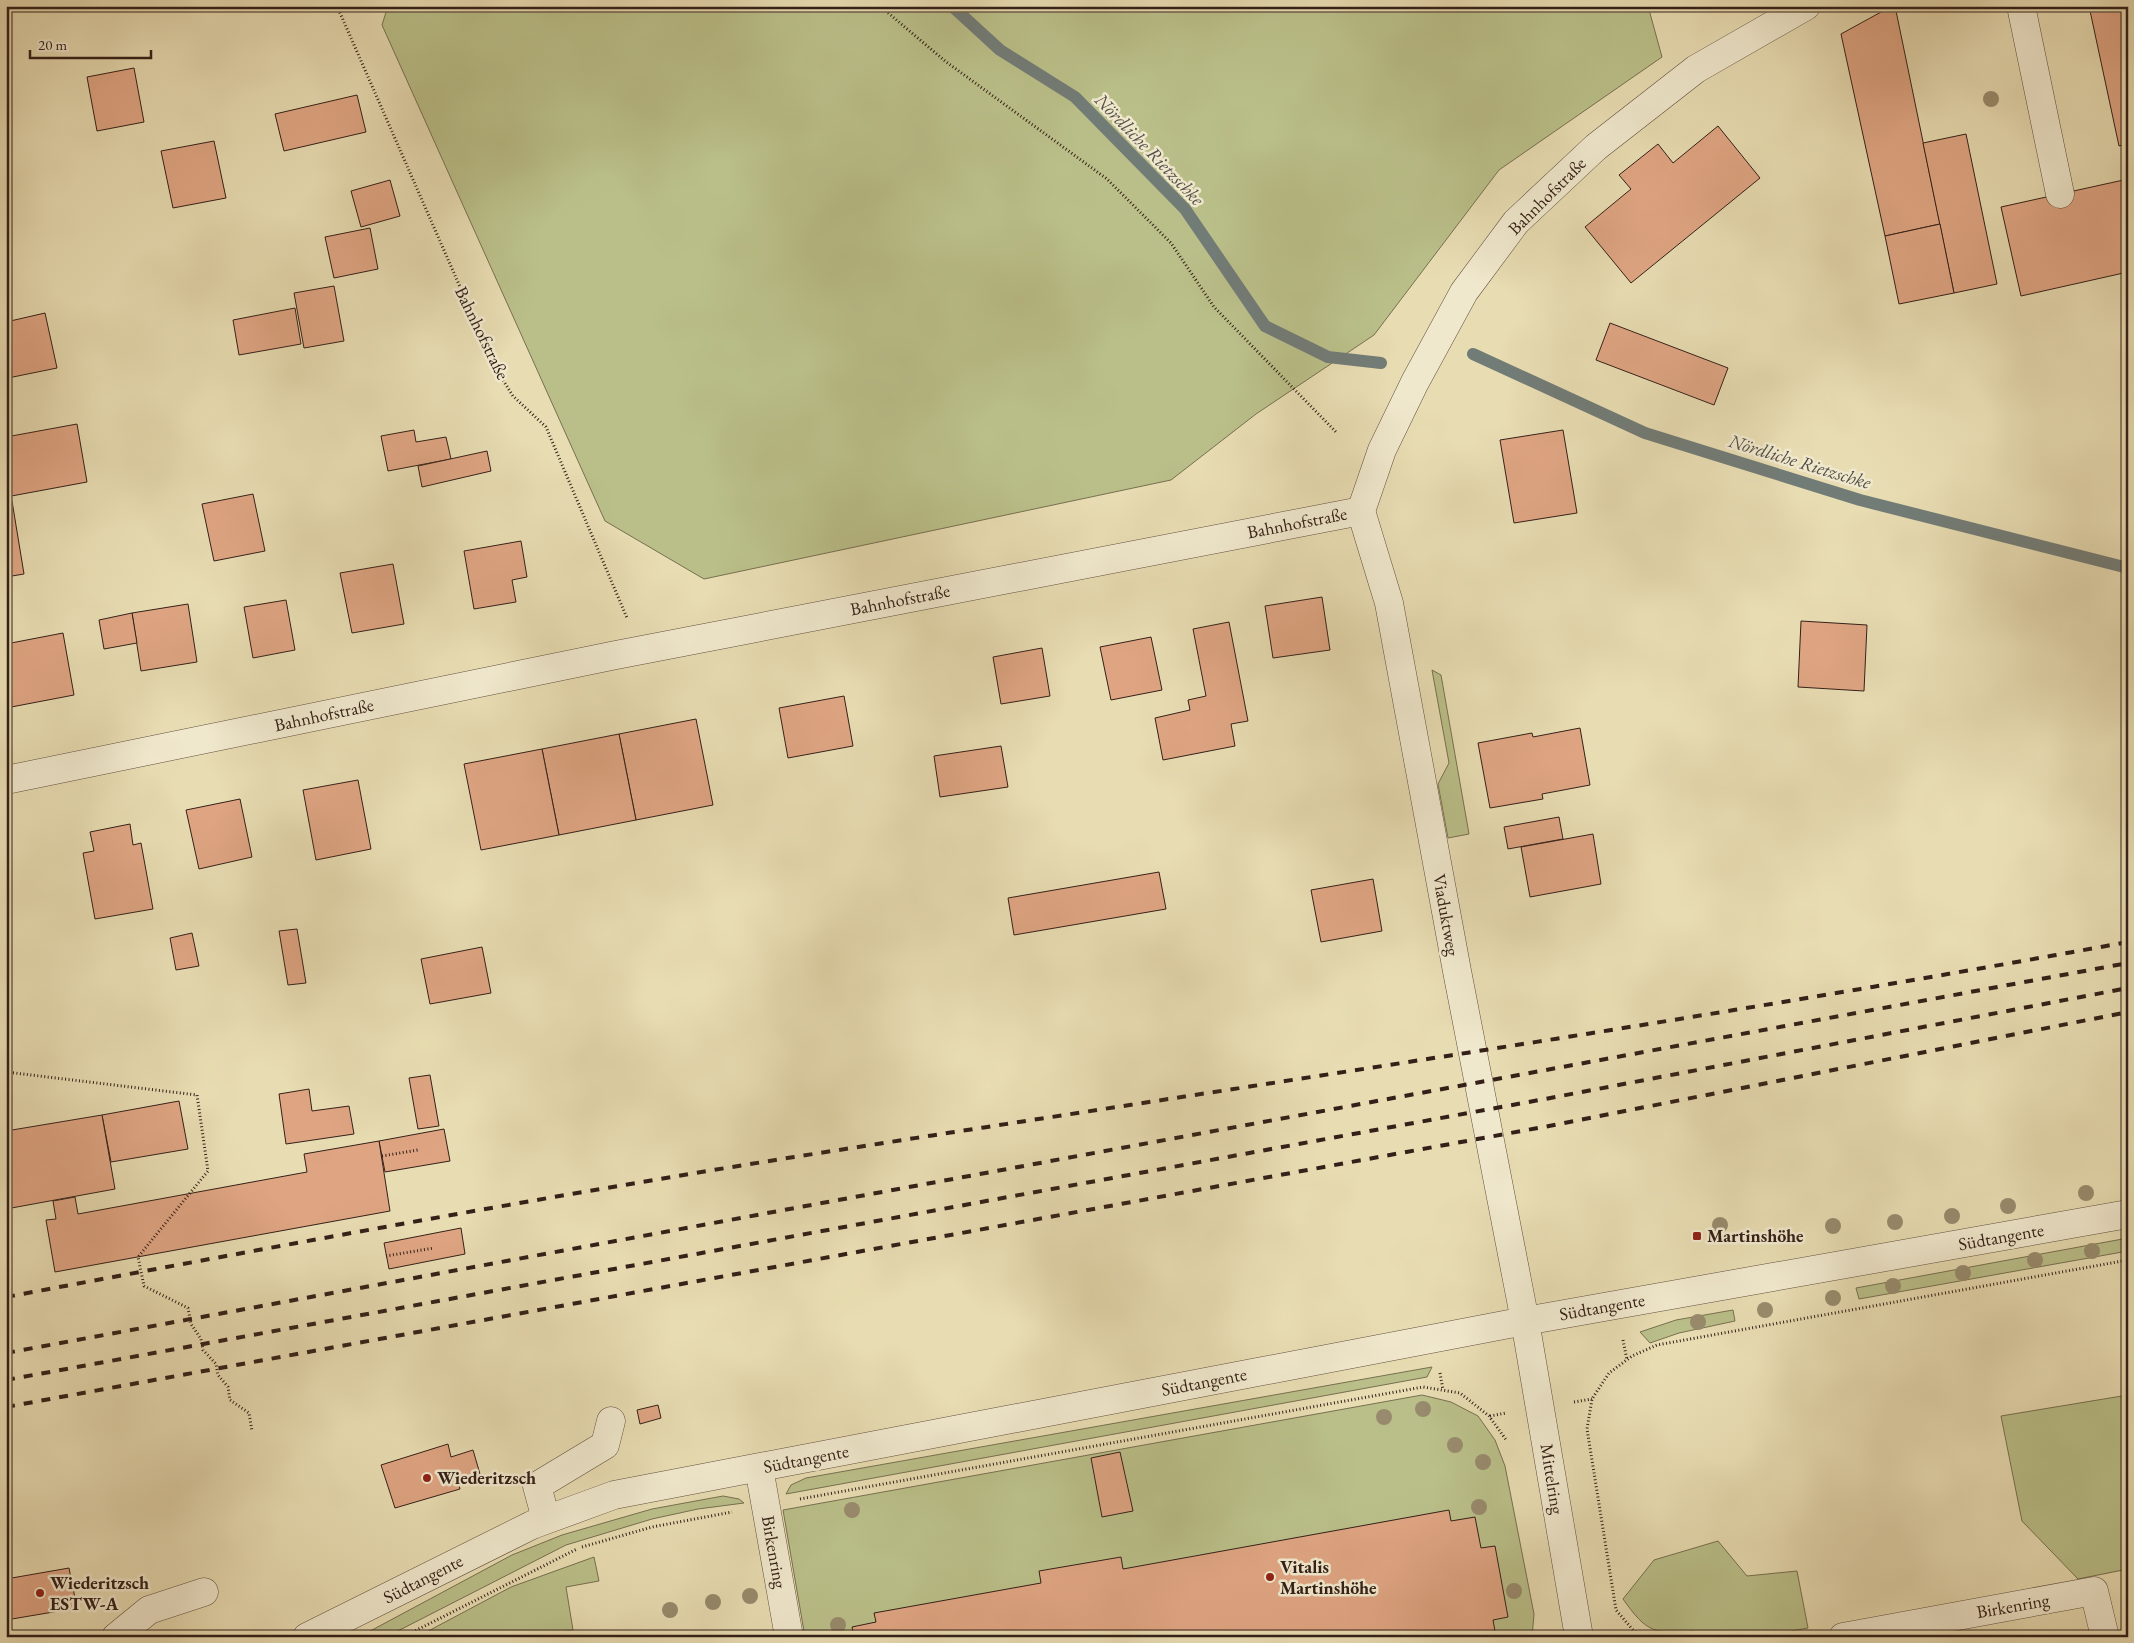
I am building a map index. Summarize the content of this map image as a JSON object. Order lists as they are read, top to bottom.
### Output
{
  "streets": {
    "street": [
      "Bahnhofstraße",
      "Viaduktweg",
      "Südtangente",
      "Mittelring",
      "Birkenring"
    ]
  },
  "crossings": [
    ["Bahnhofstraße", "Viaduktweg"],
    ["Viaduktweg", "Südtangente"],
    ["Viaduktweg", "Mittelring"],
    ["Südtangente", "Mittelring"],
    ["Südtangente", "Birkenring"]
  ],
  "water": ["Nördliche Rietzschke"],
  "places": {
    "transit": ["Martinshöhe"],
    "other": ["Wiederitzsch", "Vitalis Martinshöhe", "Wiederitzsch ESTW-A"]
  },
  "scale_bar": "20 m"
}
